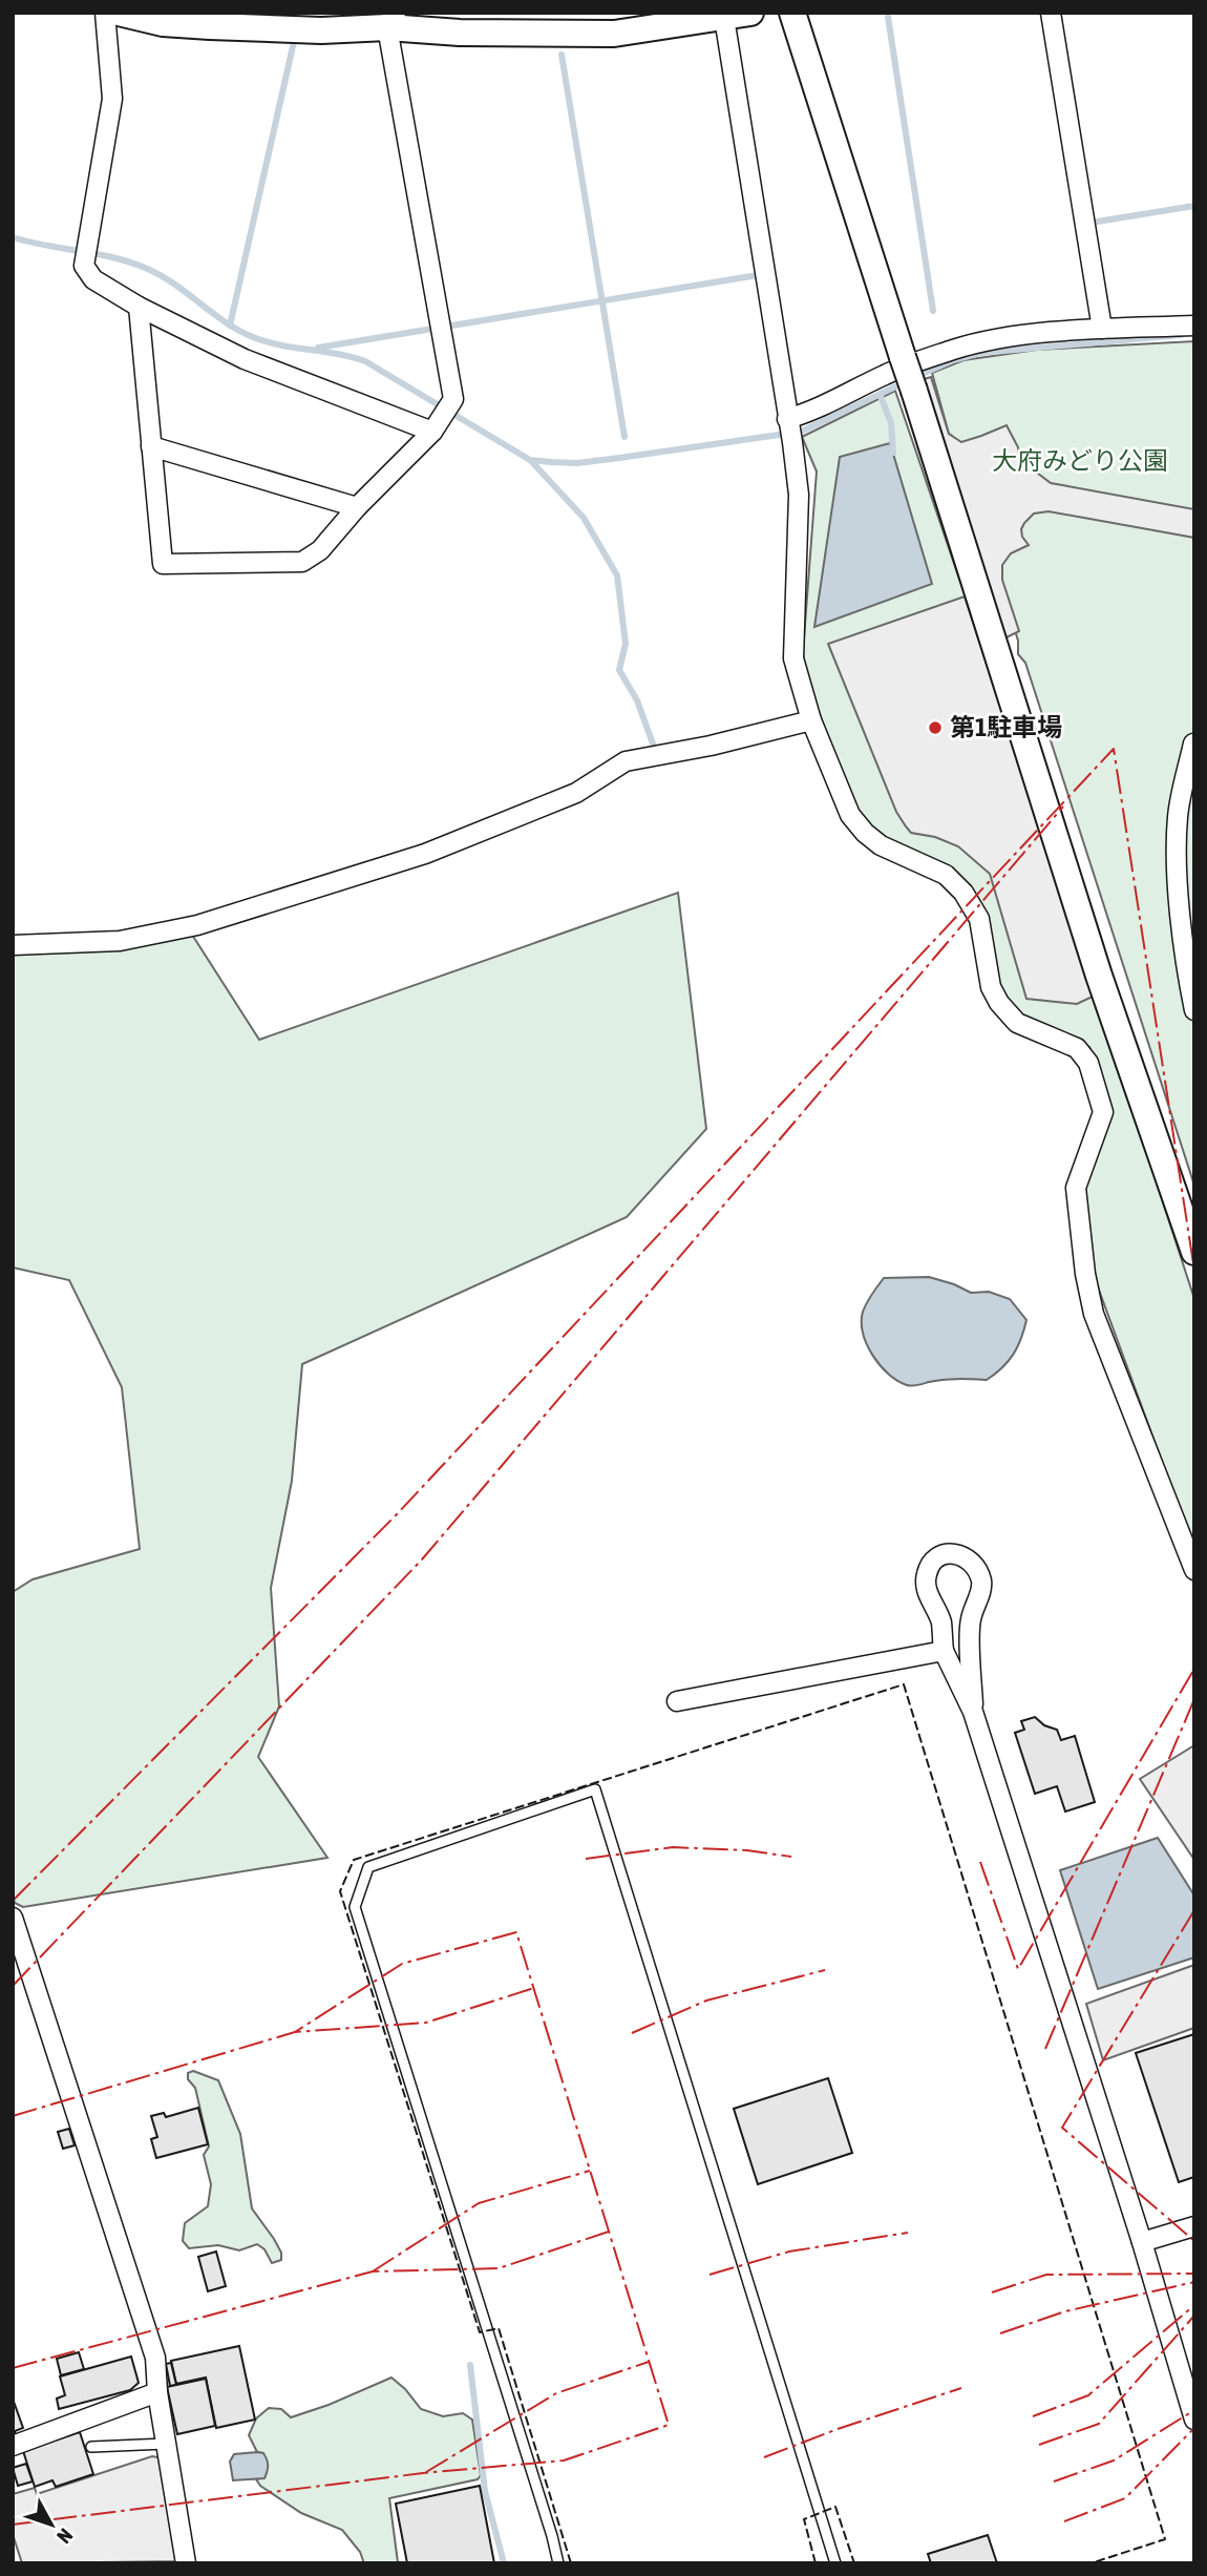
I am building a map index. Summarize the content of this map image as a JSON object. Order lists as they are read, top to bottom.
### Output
{
  "parks": ["大府みどり公園"],
  "places": ["第1駐車場"],
  "north": "bottom right"
}
